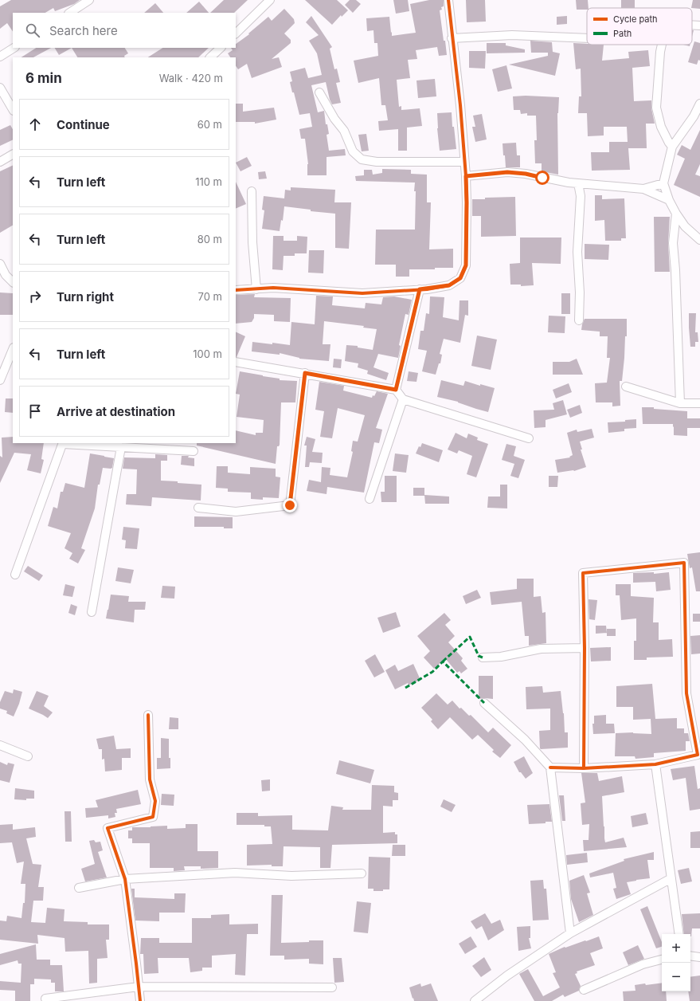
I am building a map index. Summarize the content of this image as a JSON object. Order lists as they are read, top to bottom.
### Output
{
  "legend": ["Cycle path", "Path"],
  "page": {
    "search": "Search here",
    "heading": ["6 min", "Walk · 420 m"],
    "list": [
      ["Continue", "60 m"],
      ["Turn left", "110 m"],
      ["Turn left", "80 m"],
      ["Turn right", "70 m"],
      ["Turn left", "100 m"],
      "Arrive at destination"
    ],
    "map_buttons": ["+", "−"]
  }
}
